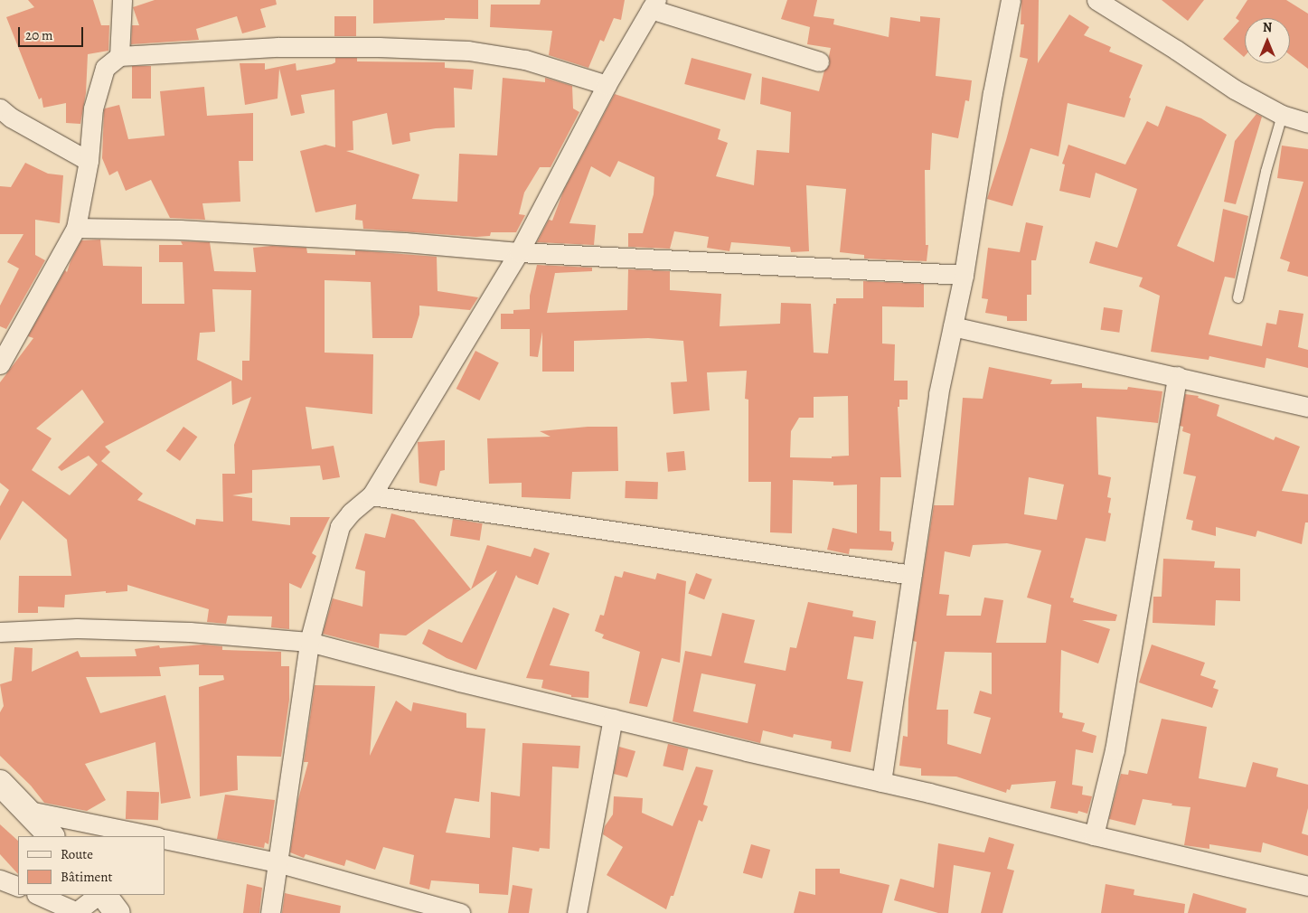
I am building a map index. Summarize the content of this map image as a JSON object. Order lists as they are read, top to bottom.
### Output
{
  "legend": ["Route", "Bâtiment"],
  "scale_bar": "20 m",
  "north": "top"
}
